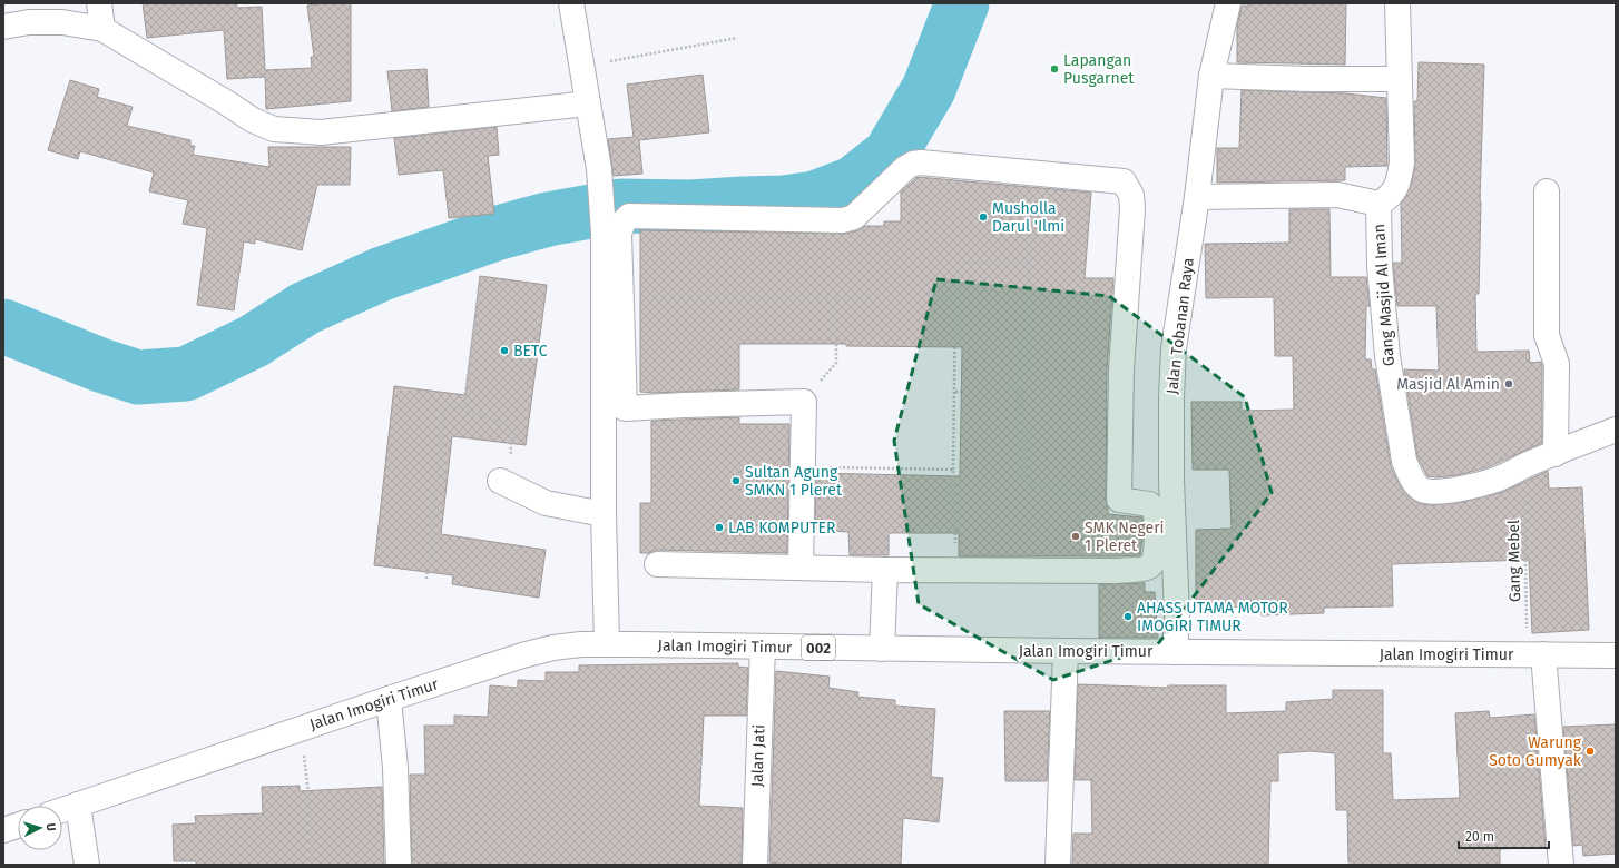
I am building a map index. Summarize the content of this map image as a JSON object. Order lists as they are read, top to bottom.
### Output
{
  "streets": {
    "street": [
      "Gang Masjid Al Iman",
      "Jalan Tobanan Raya",
      "Jalan Imogiri Timur",
      "002",
      "Jalan Jati"
    ],
    "path": ["Gang Mebel"]
  },
  "crossings": [
    ["Gang Masjid Al Iman", "Jalan Tobanan Raya"],
    ["Gang Masjid Al Iman", "Gang Mebel"],
    ["Jalan Tobanan Raya", "Jalan Imogiri Timur"],
    ["Gang Mebel", "Jalan Imogiri Timur"],
    ["Jalan Imogiri Timur", "Jalan Jati"]
  ],
  "places": [
    "Lapangan Pusgarnet",
    "Musholla Darul 'Ilmi",
    "BETC",
    "Masjid Al Amin",
    "Sultan Agung SMKN 1 Pleret",
    "LAB KOMPUTER",
    "SMK Negeri 1 Pleret",
    "AHASS UTAMA MOTOR IMOGIRI TIMUR",
    "Warung Soto Gumyak"
  ],
  "scale_bar": "20 m",
  "north": "right"
}
